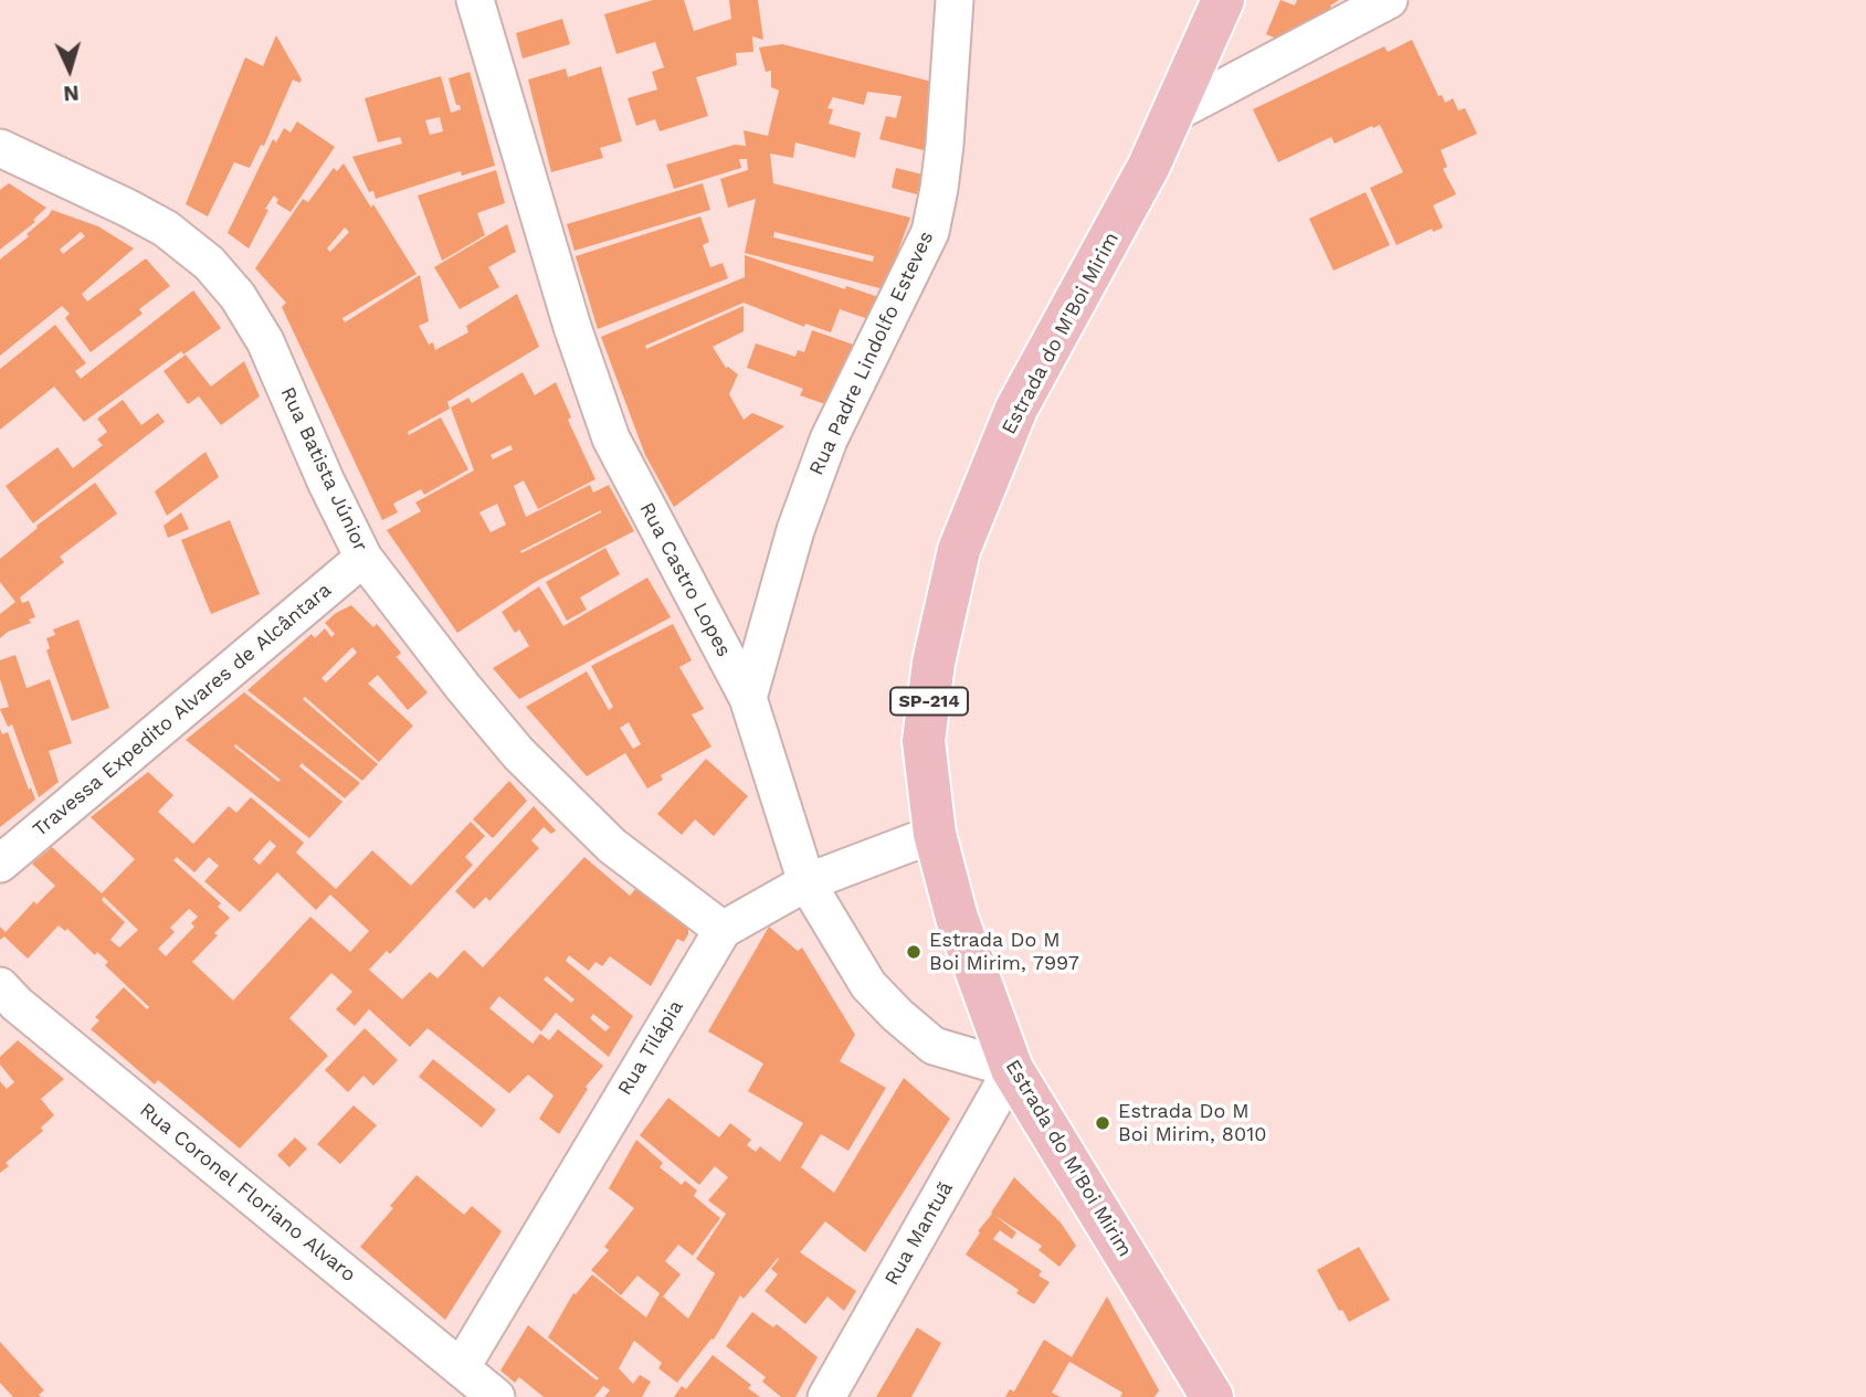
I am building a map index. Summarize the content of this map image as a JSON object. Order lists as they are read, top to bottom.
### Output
{
  "streets": {
    "main road": ["Estrada do M'Boi Mirim", "SP-214"],
    "street": [
      "Rua Padre Lindolfo Esteves",
      "Rua Batista Júnior",
      "Rua Castro Lopes",
      "Travessa Expedito Alvares de Alcântara",
      "Rua Tilápia",
      "Rua Coronel Floriano Alvaro",
      "Rua Mantuã"
    ]
  },
  "crossings": [
    ["Estrada do M'Boi Mirim", "Rua Castro Lopes"],
    ["Estrada do M'Boi Mirim", "Rua Tilápia"],
    ["Estrada do M'Boi Mirim", "Rua Mantuã"],
    ["Rua Padre Lindolfo Esteves", "Rua Castro Lopes"],
    ["Rua Batista Júnior", "Travessa Expedito Alvares de Alcântara"],
    ["Rua Batista Júnior", "Rua Tilápia"],
    ["Rua Castro Lopes", "Rua Tilápia"],
    ["Rua Castro Lopes", "Rua Mantuã"],
    ["Rua Tilápia", "Rua Coronel Floriano Alvaro"]
  ],
  "places": ["Estrada Do M Boi Mirim, 7997", "Estrada Do M Boi Mirim, 8010"],
  "north": "bottom"
}
